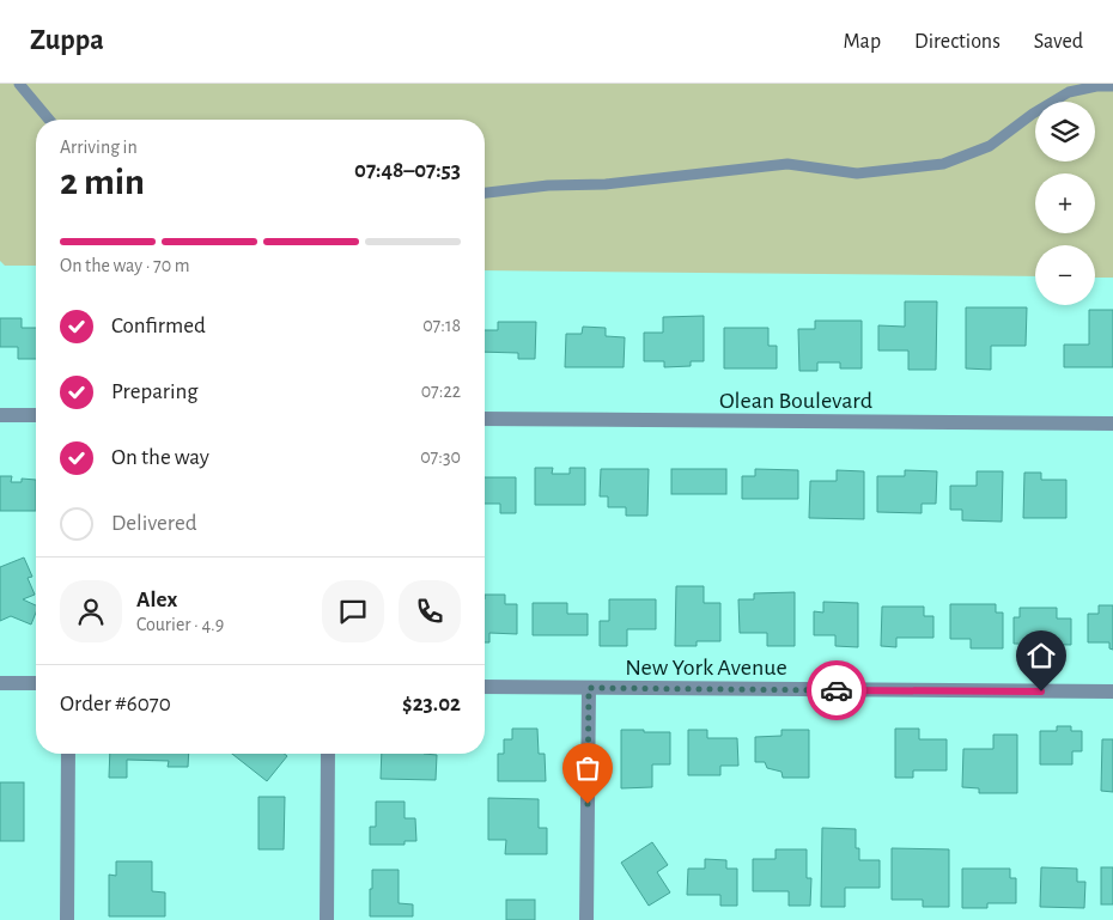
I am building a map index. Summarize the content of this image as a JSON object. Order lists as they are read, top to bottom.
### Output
{
  "streets": {
    "street": ["Olean Boulevard", "New York Avenue"]
  },
  "page": {
    "header": "Zuppa",
    "nav": ["Map", "Directions", "Saved"],
    "map_buttons": ["+", "−"],
    "heading": ["2 min", "Arriving in", "07:48–07:53"],
    "panel": [
      "Alex",
      "Courier · 4.9",
      "Order #6070",
      "$23.02"
    ],
    "bar": "On the way · 70 m",
    "list": [
      ["Confirmed", "07:18"],
      ["Preparing", "07:22"],
      ["On the way", "07:30"],
      "Delivered"
    ]
  }
}
